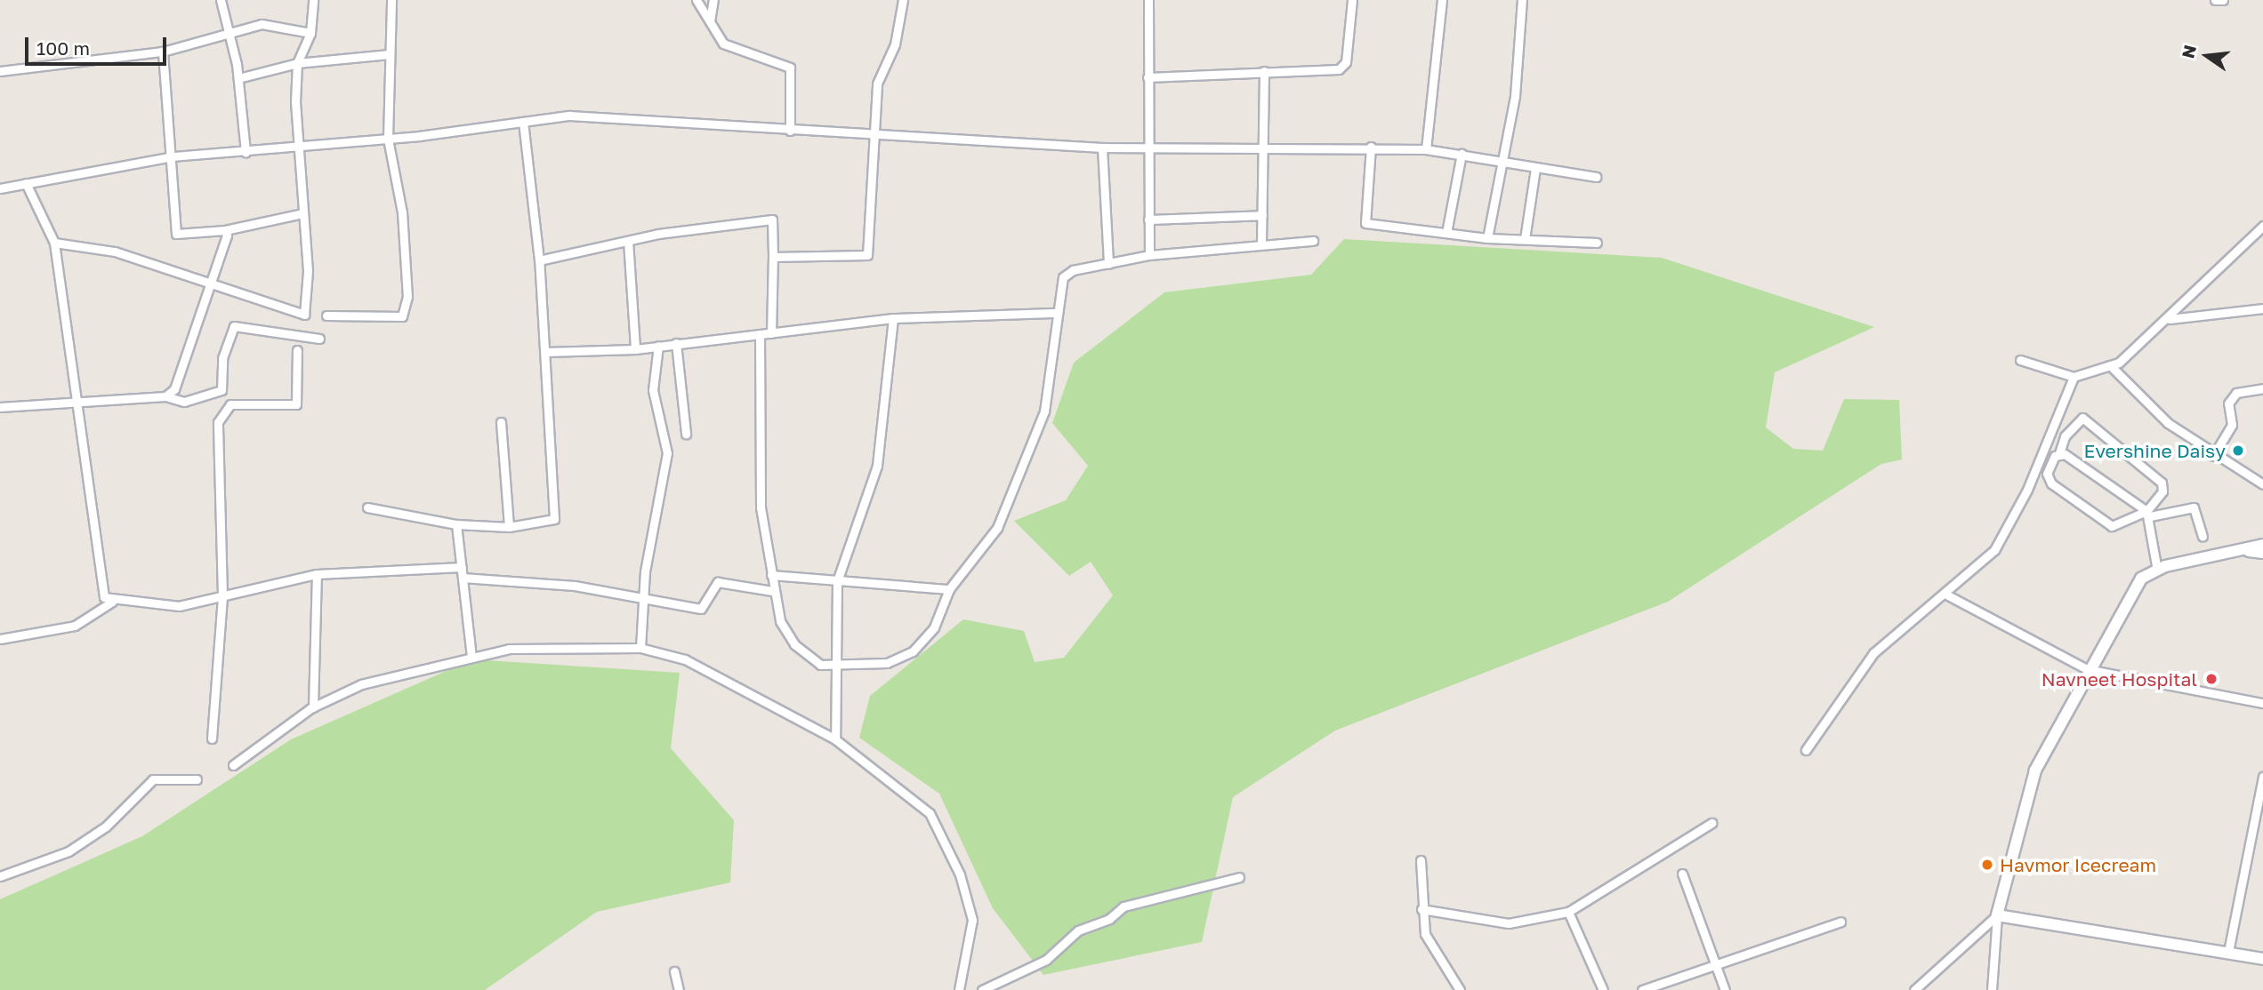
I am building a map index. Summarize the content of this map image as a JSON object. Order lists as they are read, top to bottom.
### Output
{
  "places": ["Evershine Daisy", "Navneet Hospital", "Havmor Icecream"],
  "scale_bar": "100 m",
  "north": "left"
}
